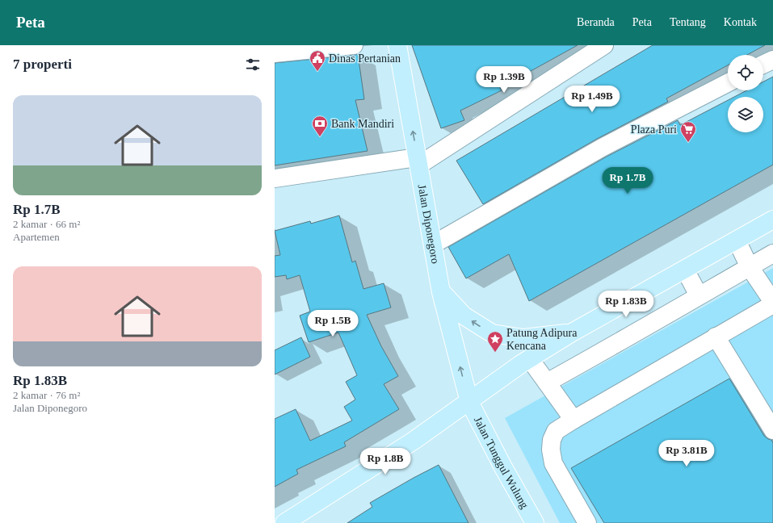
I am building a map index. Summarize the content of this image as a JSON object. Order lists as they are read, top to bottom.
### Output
{
  "streets": {
    "main road": ["Jalan Diponegoro", "Jalan Tunggul Wulung"]
  },
  "crossings": [
    ["Jalan Diponegoro", "Jalan Tunggul Wulung"]
  ],
  "one_way": ["Jalan Diponegoro"],
  "places": {
    "public building": ["Dinas Pertanian"],
    "bank": ["Bank Mandiri"],
    "supermarket": ["Plaza Puri"],
    "place": ["Patung Adipura Kencana"]
  },
  "page": {
    "header": "Peta",
    "nav": [
      "Beranda",
      "Peta",
      "Tentang",
      "Kontak"
    ],
    "heading": "7 properti",
    "price": [
      "Rp 1.39B",
      "Rp 1.49B",
      "Rp 1.7B",
      "Rp 1.83B",
      "Rp 1.5B",
      "Rp 3.81B",
      "Rp 1.8B"
    ],
    "list": [
      {
        "name": "Rp 1.7B",
        "note": "2 kamar · 66 m² · Apartemen"
      },
      {
        "name": "Rp 1.83B",
        "note": "2 kamar · 76 m² · Jalan Diponegoro"
      }
    ]
  }
}
